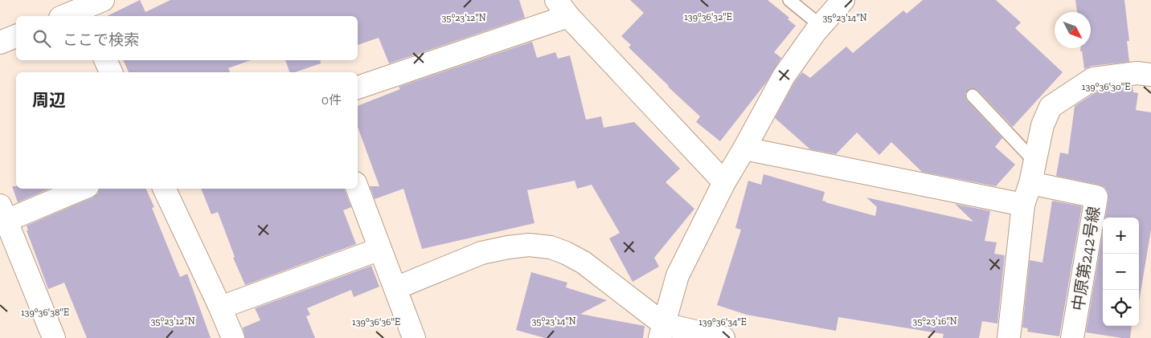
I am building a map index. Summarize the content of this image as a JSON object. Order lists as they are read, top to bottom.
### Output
{
  "streets": {
    "street": ["中原第242号線"]
  },
  "north": "bottom right",
  "page": {
    "search": "ここで検索",
    "heading": ["周辺", "0件"],
    "map_buttons": ["+", "−"]
  },
  "coordinates": [
    "139°36'32\"E",
    "35°23'14\"N",
    "35°23'12\"N",
    "139°36'30\"E",
    "139°36'38\"E",
    "35°23'16\"N",
    "139°36'36\"E",
    "139°36'34\"E"
  ]
}
